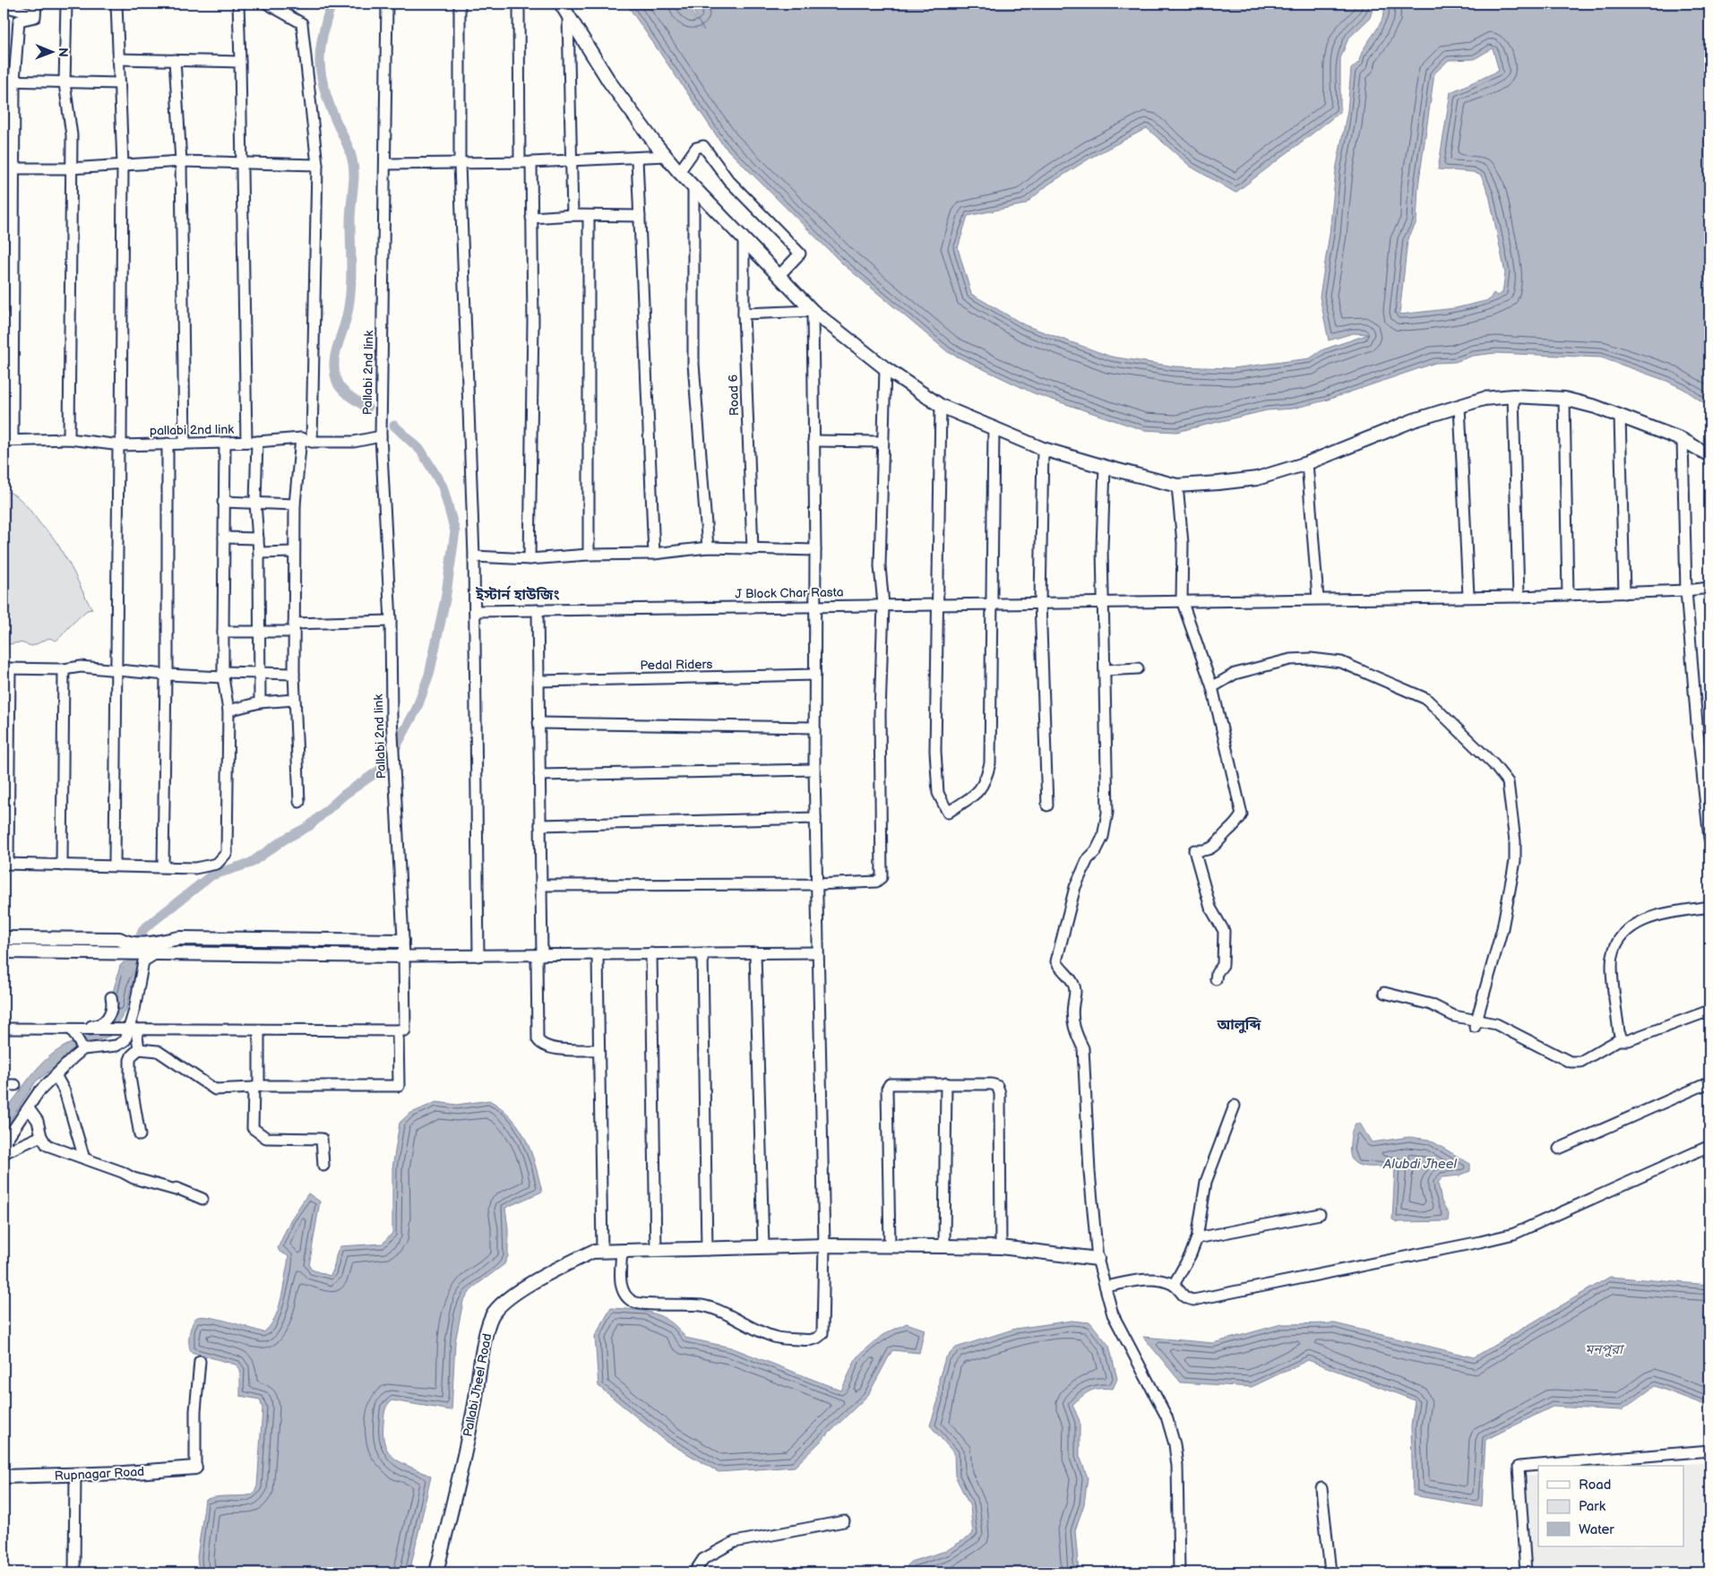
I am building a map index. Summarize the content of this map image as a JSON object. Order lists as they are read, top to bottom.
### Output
{
  "streets": {
    "street": [
      "Pallabi 2nd link",
      "Road 6",
      "pallabi 2nd link",
      "J Block Char Rasta",
      "Pedal Riders",
      "Pallabi Jheel Road",
      "Rupnagar Road"
    ]
  },
  "crossings": [
    ["Pallabi 2nd link", "pallabi 2nd link"]
  ],
  "districts": ["ইস্টার্ন হাউজিং", "আলুব্দি"],
  "water": ["Alubdi Jheel", "মনপুরা"],
  "legend": ["Road", "Park", "Water"],
  "north": "right"
}
